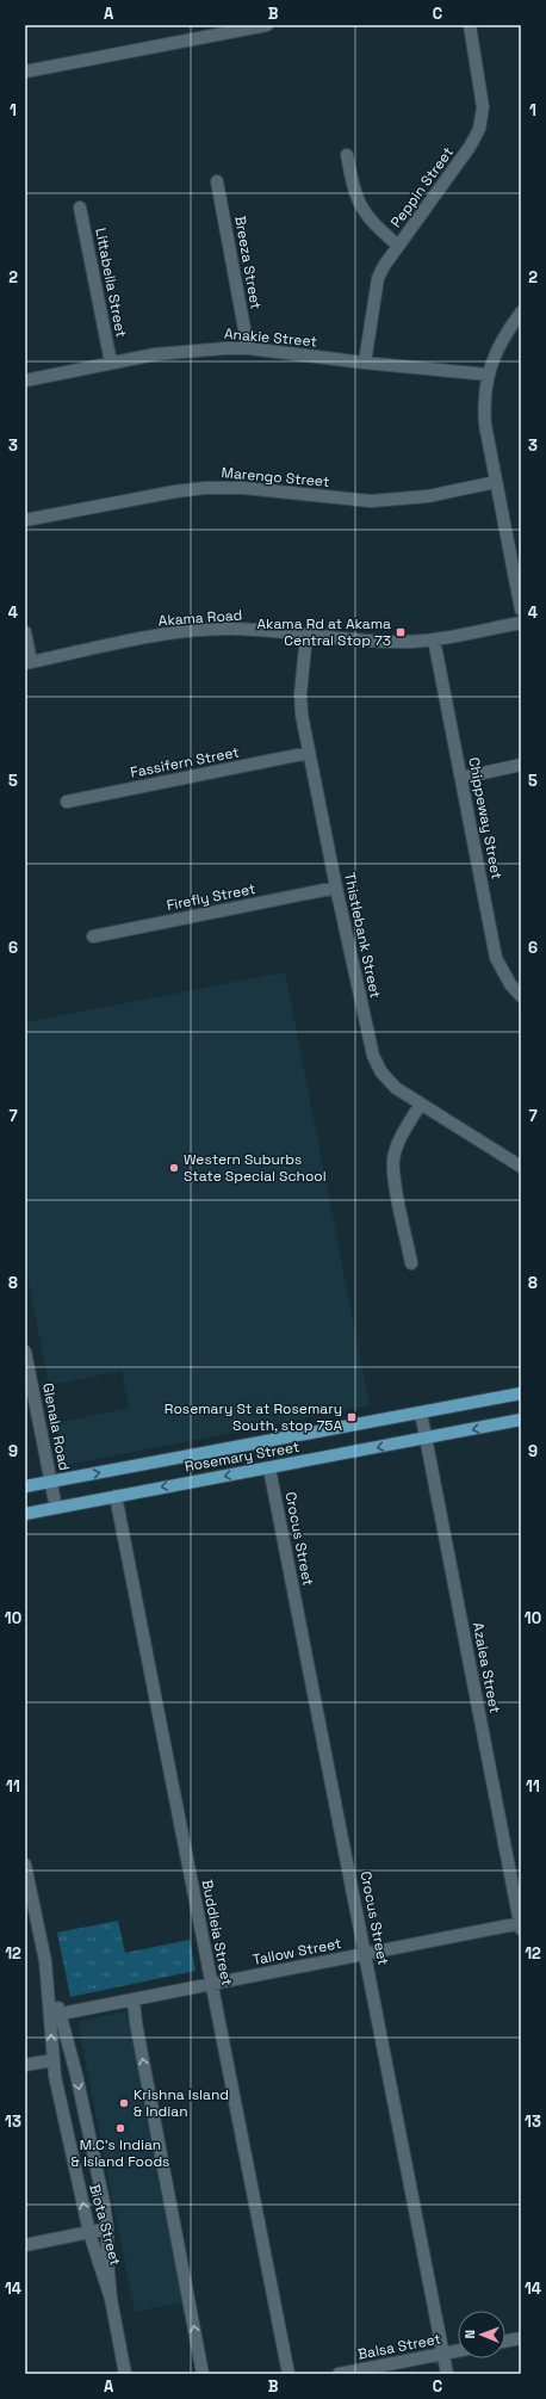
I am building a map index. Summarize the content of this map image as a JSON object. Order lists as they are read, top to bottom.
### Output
{
  "streets": {
    "main road": ["Rosemary Street"],
    "street": [
      "Peppin Street",
      "Breeza Street",
      "Littabella Street",
      "Anakie Street",
      "Marengo Street",
      "Akama Road",
      "Fassifern Street",
      "Chippeway Street",
      "Firefly Street",
      "Thistlebank Street",
      "Glenala Road",
      "Crocus Street",
      "Azalea Street",
      "Buddleia Street",
      "Tallow Street",
      "Biota Street",
      "Balsa Street"
    ]
  },
  "crossings": [
    ["Peppin Street", "Anakie Street"],
    ["Breeza Street", "Anakie Street"],
    ["Littabella Street", "Anakie Street"],
    ["Akama Road", "Chippeway Street"],
    ["Akama Road", "Thistlebank Street"],
    ["Fassifern Street", "Thistlebank Street"],
    ["Firefly Street", "Thistlebank Street"],
    ["Glenala Road", "Rosemary Street"],
    ["Rosemary Street", "Crocus Street"],
    ["Rosemary Street", "Azalea Street"],
    ["Rosemary Street", "Buddleia Street"],
    ["Crocus Street", "Tallow Street"],
    ["Crocus Street", "Balsa Street"],
    ["Azalea Street", "Tallow Street"],
    ["Buddleia Street", "Tallow Street"],
    ["Tallow Street", "Biota Street"]
  ],
  "places": {
    "transit": ["Akama Rd at Akama Central Stop 73", "Rosemary St at Rosemary South, stop 75A"],
    "other": ["Western Suburbs State Special School", "Krishna Island & Indian", "M.C's Indian & Island Foods"]
  },
  "north": "left",
  "grid": {
    "columns": ["A", "B", "C"],
    "rows": [
      "1",
      "2",
      "3",
      "4",
      "5",
      "6",
      "7",
      "8",
      "9",
      "10",
      "11",
      "12",
      "13",
      "14"
    ]
  }
}
